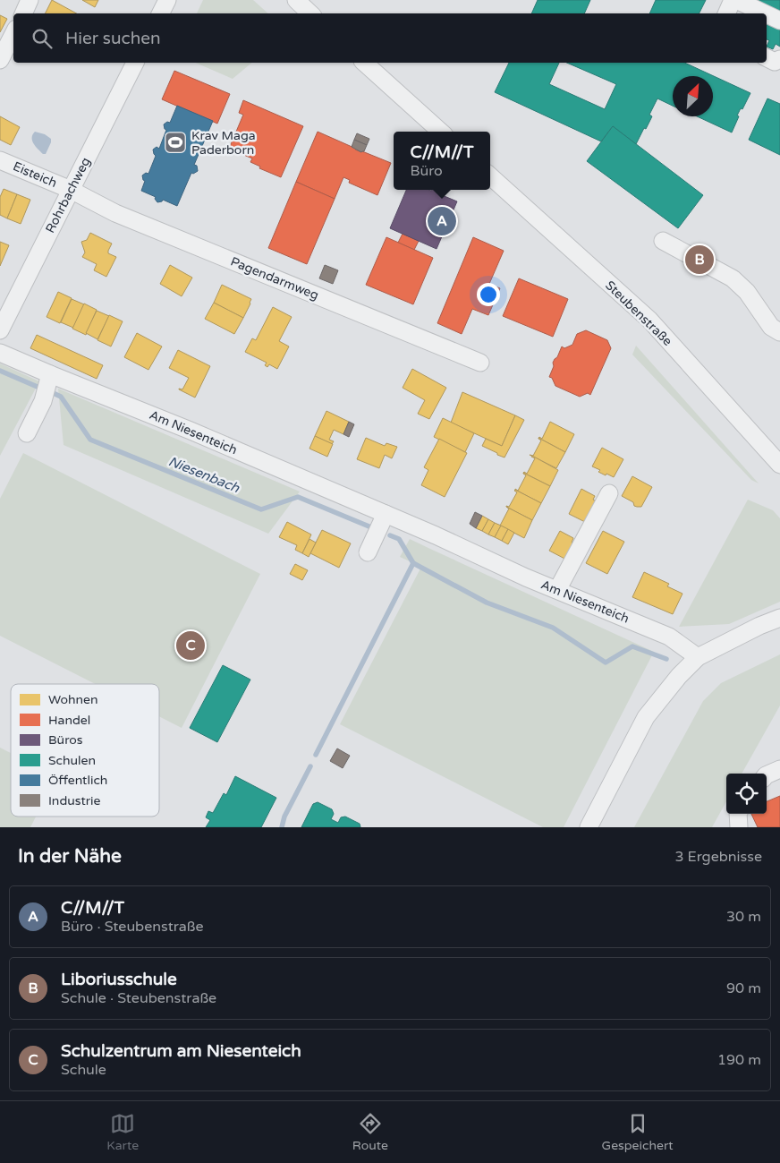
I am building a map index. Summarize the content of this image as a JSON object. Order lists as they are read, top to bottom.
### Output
{
  "streets": {
    "street": [
      "Eisteich",
      "Rohrbachweg",
      "Pagendarmweg",
      "Steubenstraße",
      "Am Niesenteich"
    ]
  },
  "crossings": [
    ["Eisteich", "Rohrbachweg"],
    ["Eisteich", "Pagendarmweg"],
    ["Rohrbachweg", "Pagendarmweg"]
  ],
  "water": ["Niesenbach"],
  "places": {
    "sports": ["Krav Maga Paderborn"]
  },
  "legend": [
    "Wohnen",
    "Handel",
    "Büros",
    "Schulen",
    "Öffentlich",
    "Industrie"
  ],
  "north": "top right",
  "page": {
    "search": "Hier suchen",
    "popup": ["C//M//T", "Büro"],
    "pins": ["A", "B", "C"],
    "heading": ["In der Nähe", "3 Ergebnisse"],
    "list": [
      {
        "mark": "A",
        "name": "C//M//T",
        "note": "Büro · Steubenstraße",
        "value": "30 m"
      },
      {
        "mark": "B",
        "name": "Liboriusschule",
        "note": "Schule · Steubenstraße",
        "value": "90 m"
      },
      {
        "mark": "C",
        "name": "Schulzentrum am Niesenteich",
        "note": "Schule",
        "value": "190 m"
      }
    ],
    "nav": ["Karte", "Route", "Gespeichert"]
  }
}
